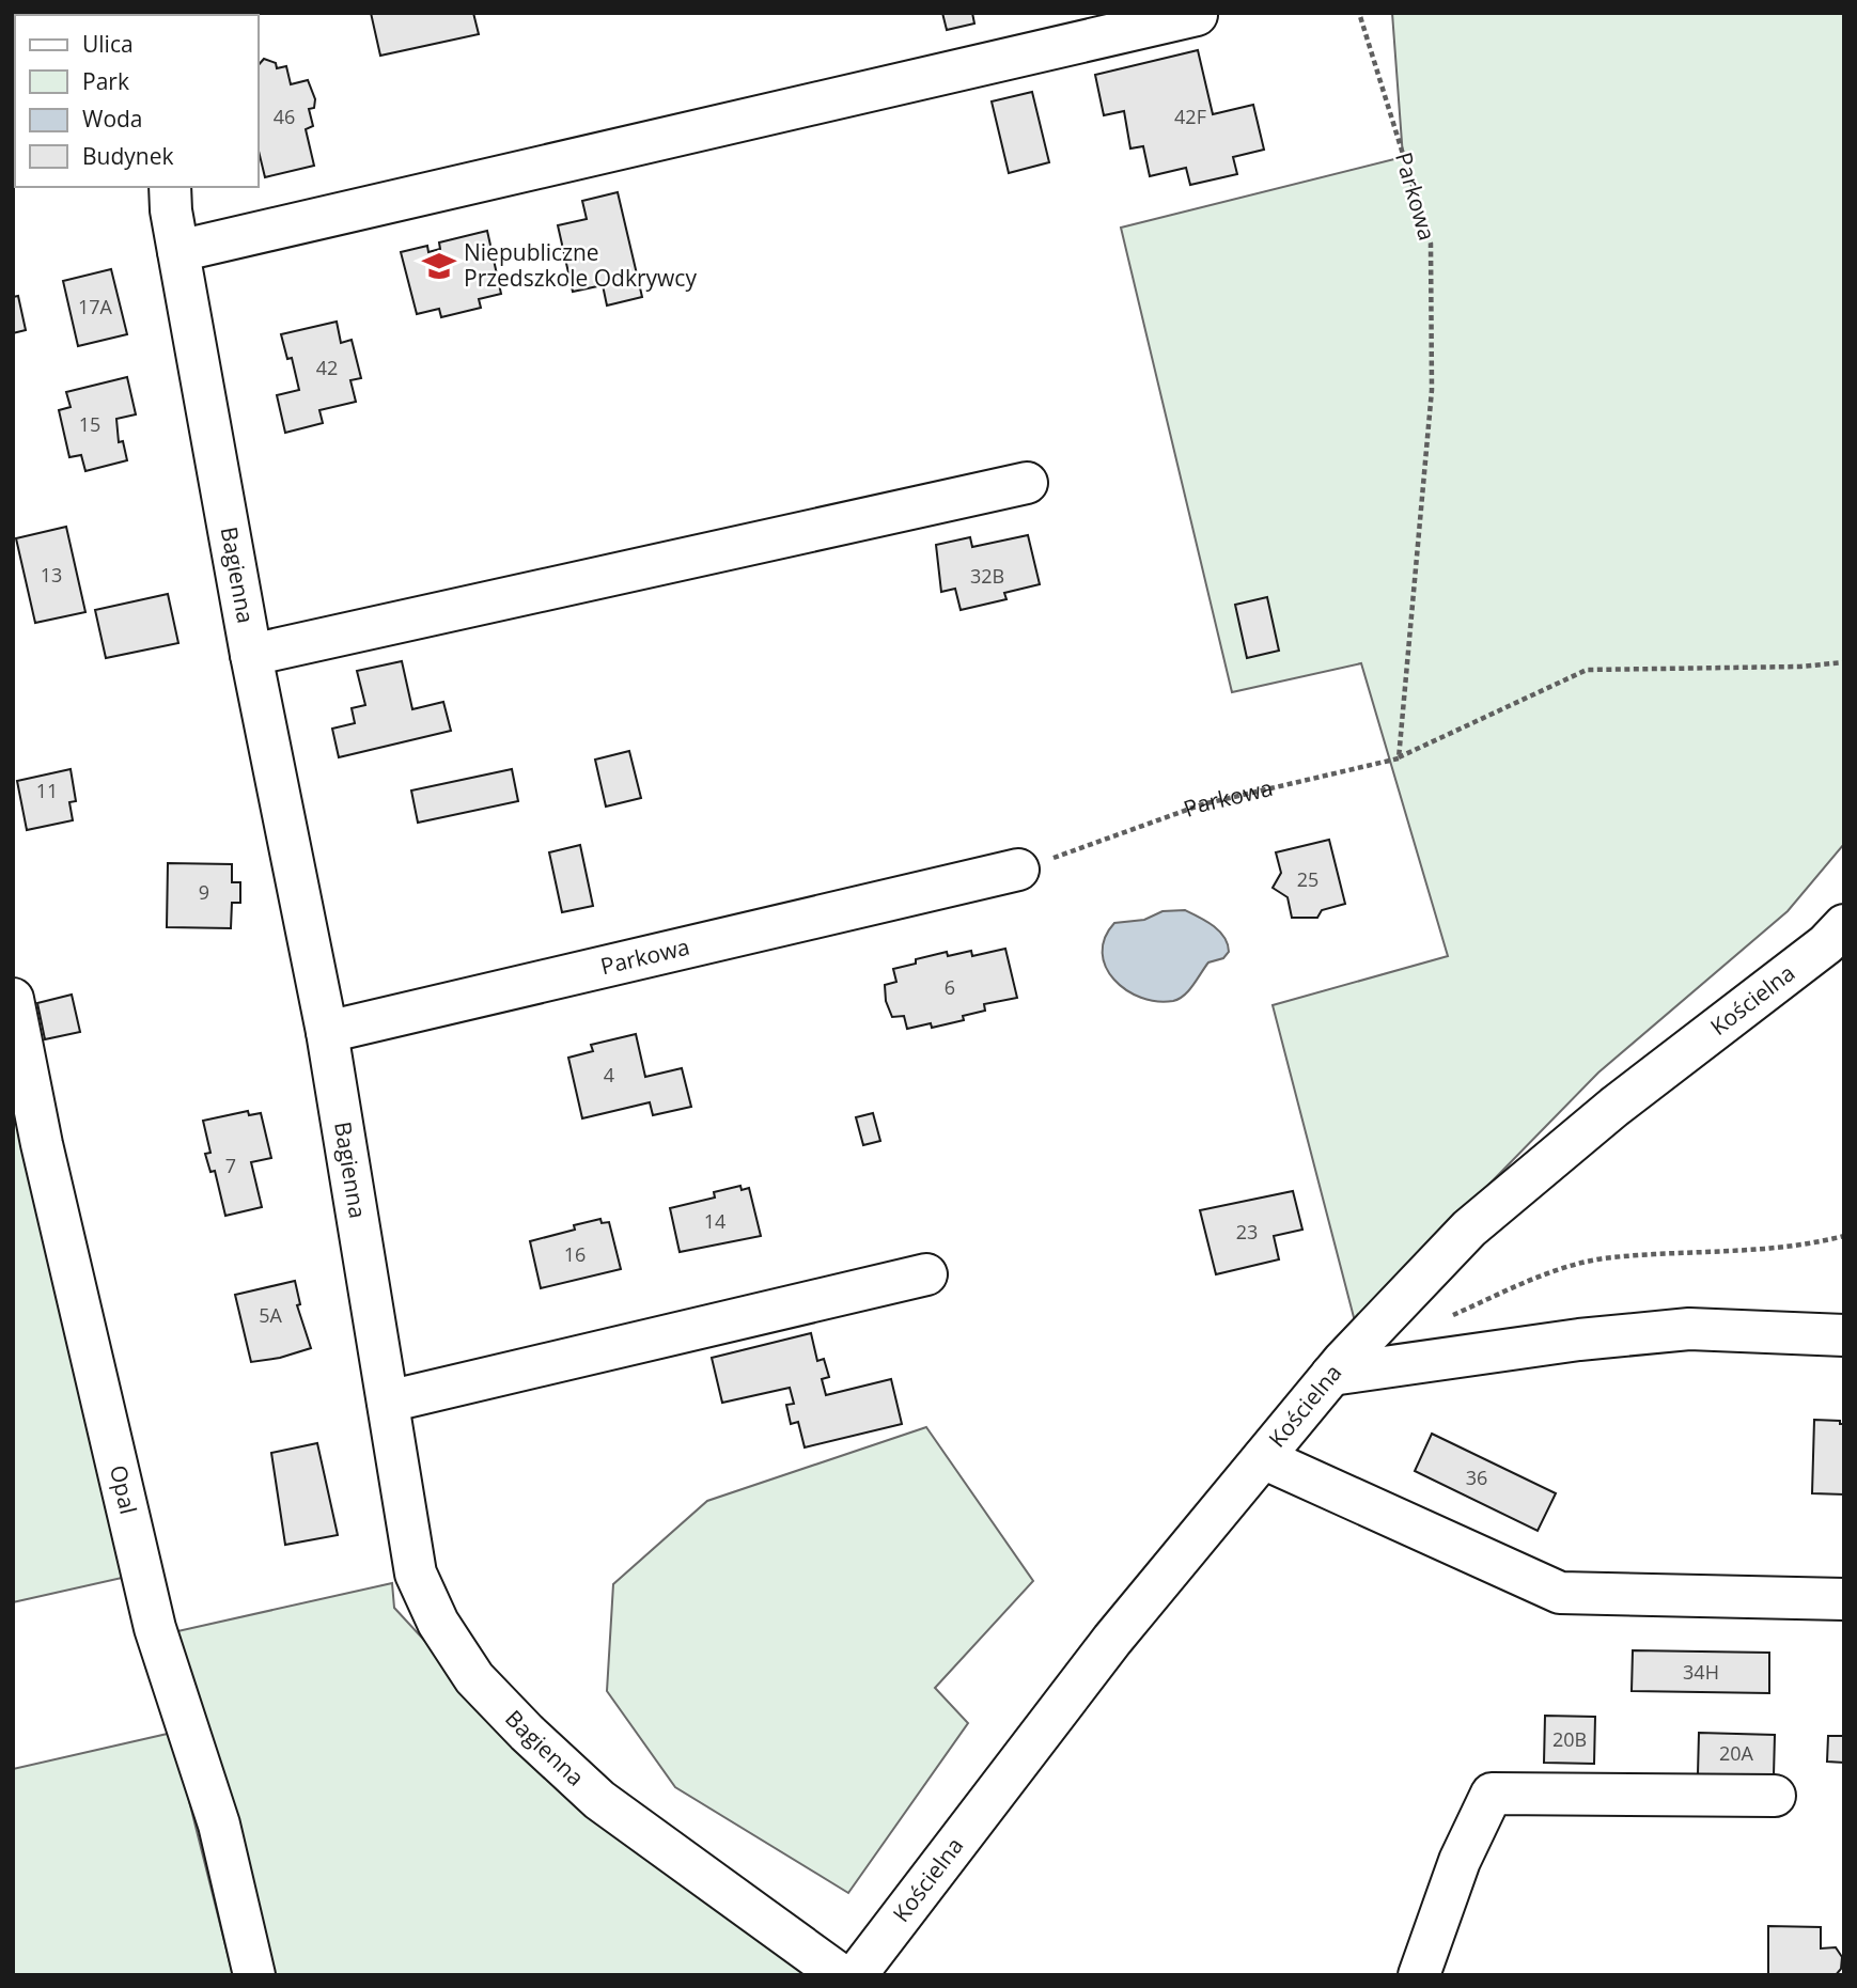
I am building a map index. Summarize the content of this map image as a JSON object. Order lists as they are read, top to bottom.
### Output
{
  "streets": {
    "street": [
      "Parkowa",
      "Bagienna",
      "Kościelna",
      "Opal"
    ]
  },
  "crossings": [
    ["Parkowa", "Bagienna"]
  ],
  "places": {
    "school or university": ["Niepubliczne Przedszkole Odkrywcy"]
  },
  "house_numbers": [
    "46",
    "42F",
    "17A",
    "42",
    "15",
    "13",
    "32B",
    "11",
    "25",
    "9",
    "6",
    "4",
    "7",
    "14",
    "23",
    "16",
    "5A",
    "36",
    "34H",
    "20B",
    "20A"
  ],
  "legend": [
    "Ulica",
    "Park",
    "Woda",
    "Budynek"
  ]
}
